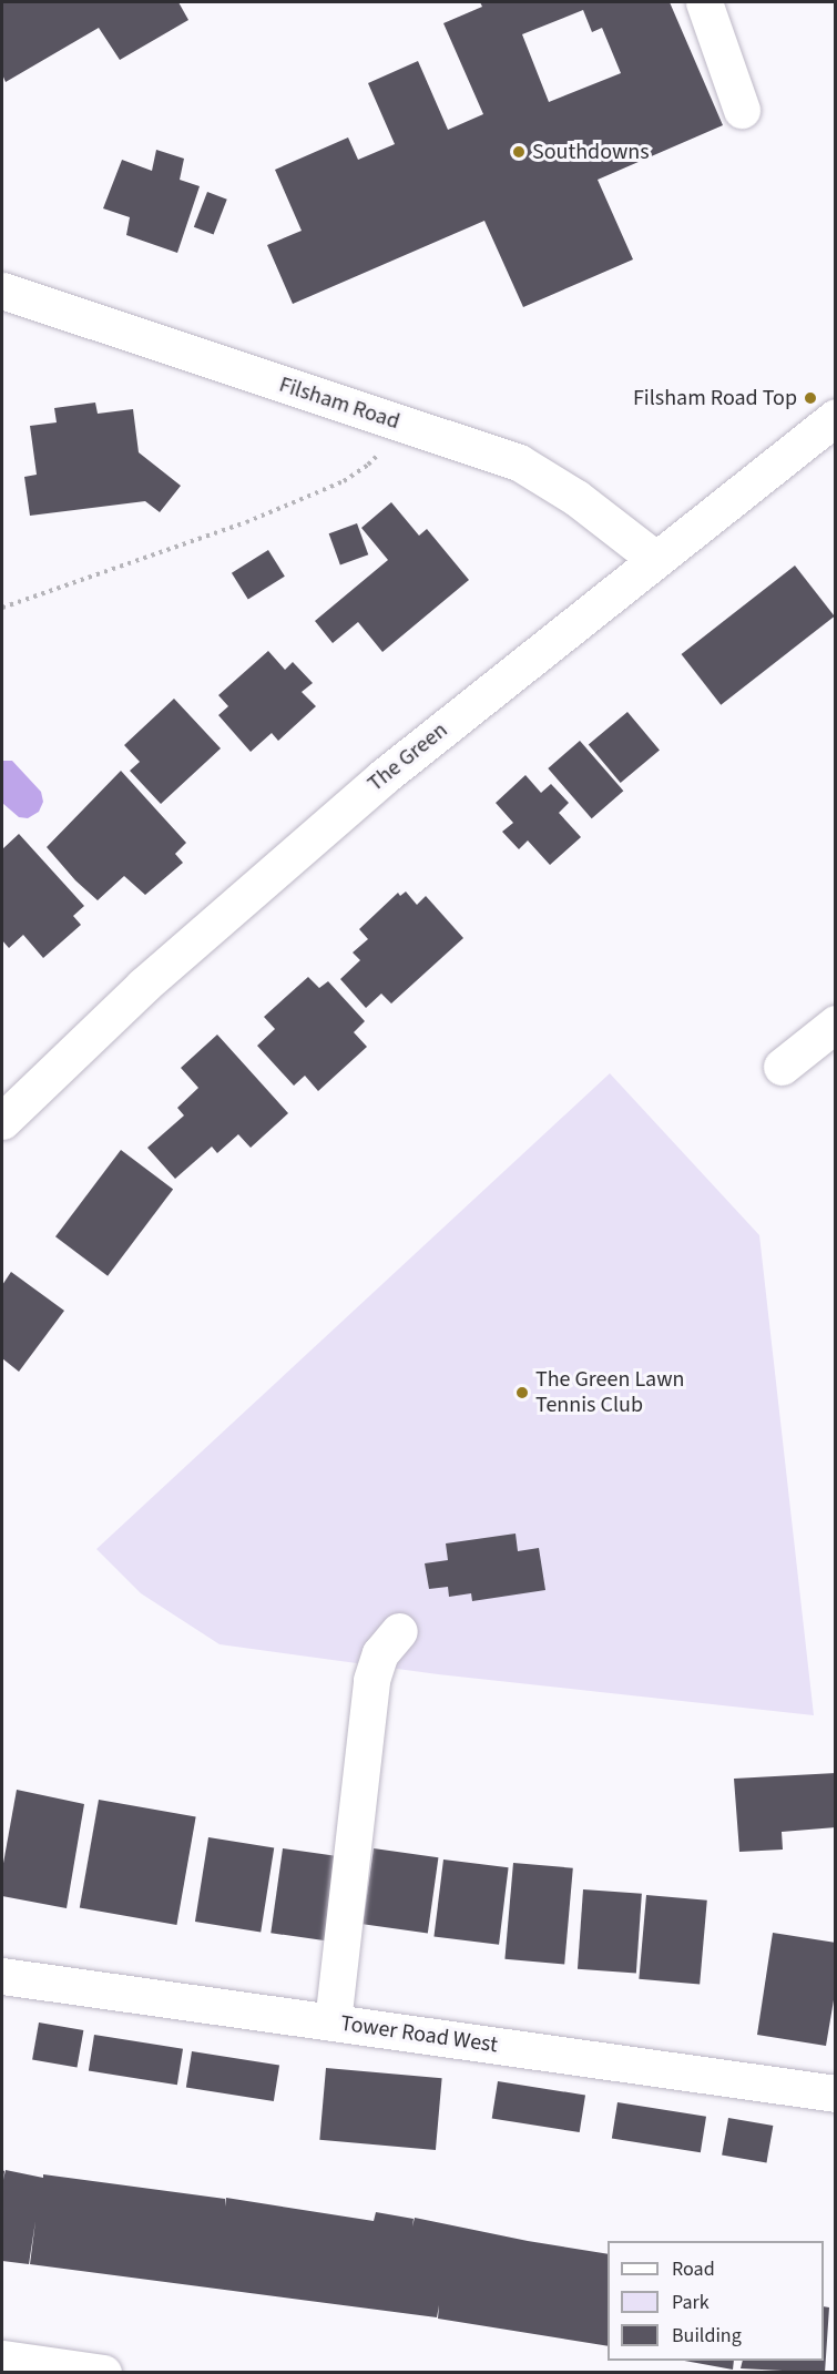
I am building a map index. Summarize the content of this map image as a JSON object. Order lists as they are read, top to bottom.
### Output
{
  "streets": {
    "street": ["Filsham Road", "The Green", "Tower Road West"]
  },
  "crossings": [
    ["Filsham Road", "The Green"]
  ],
  "places": ["Southdowns", "Filsham Road Top", "The Green Lawn Tennis Club"],
  "legend": ["Road", "Park", "Building"]
}
